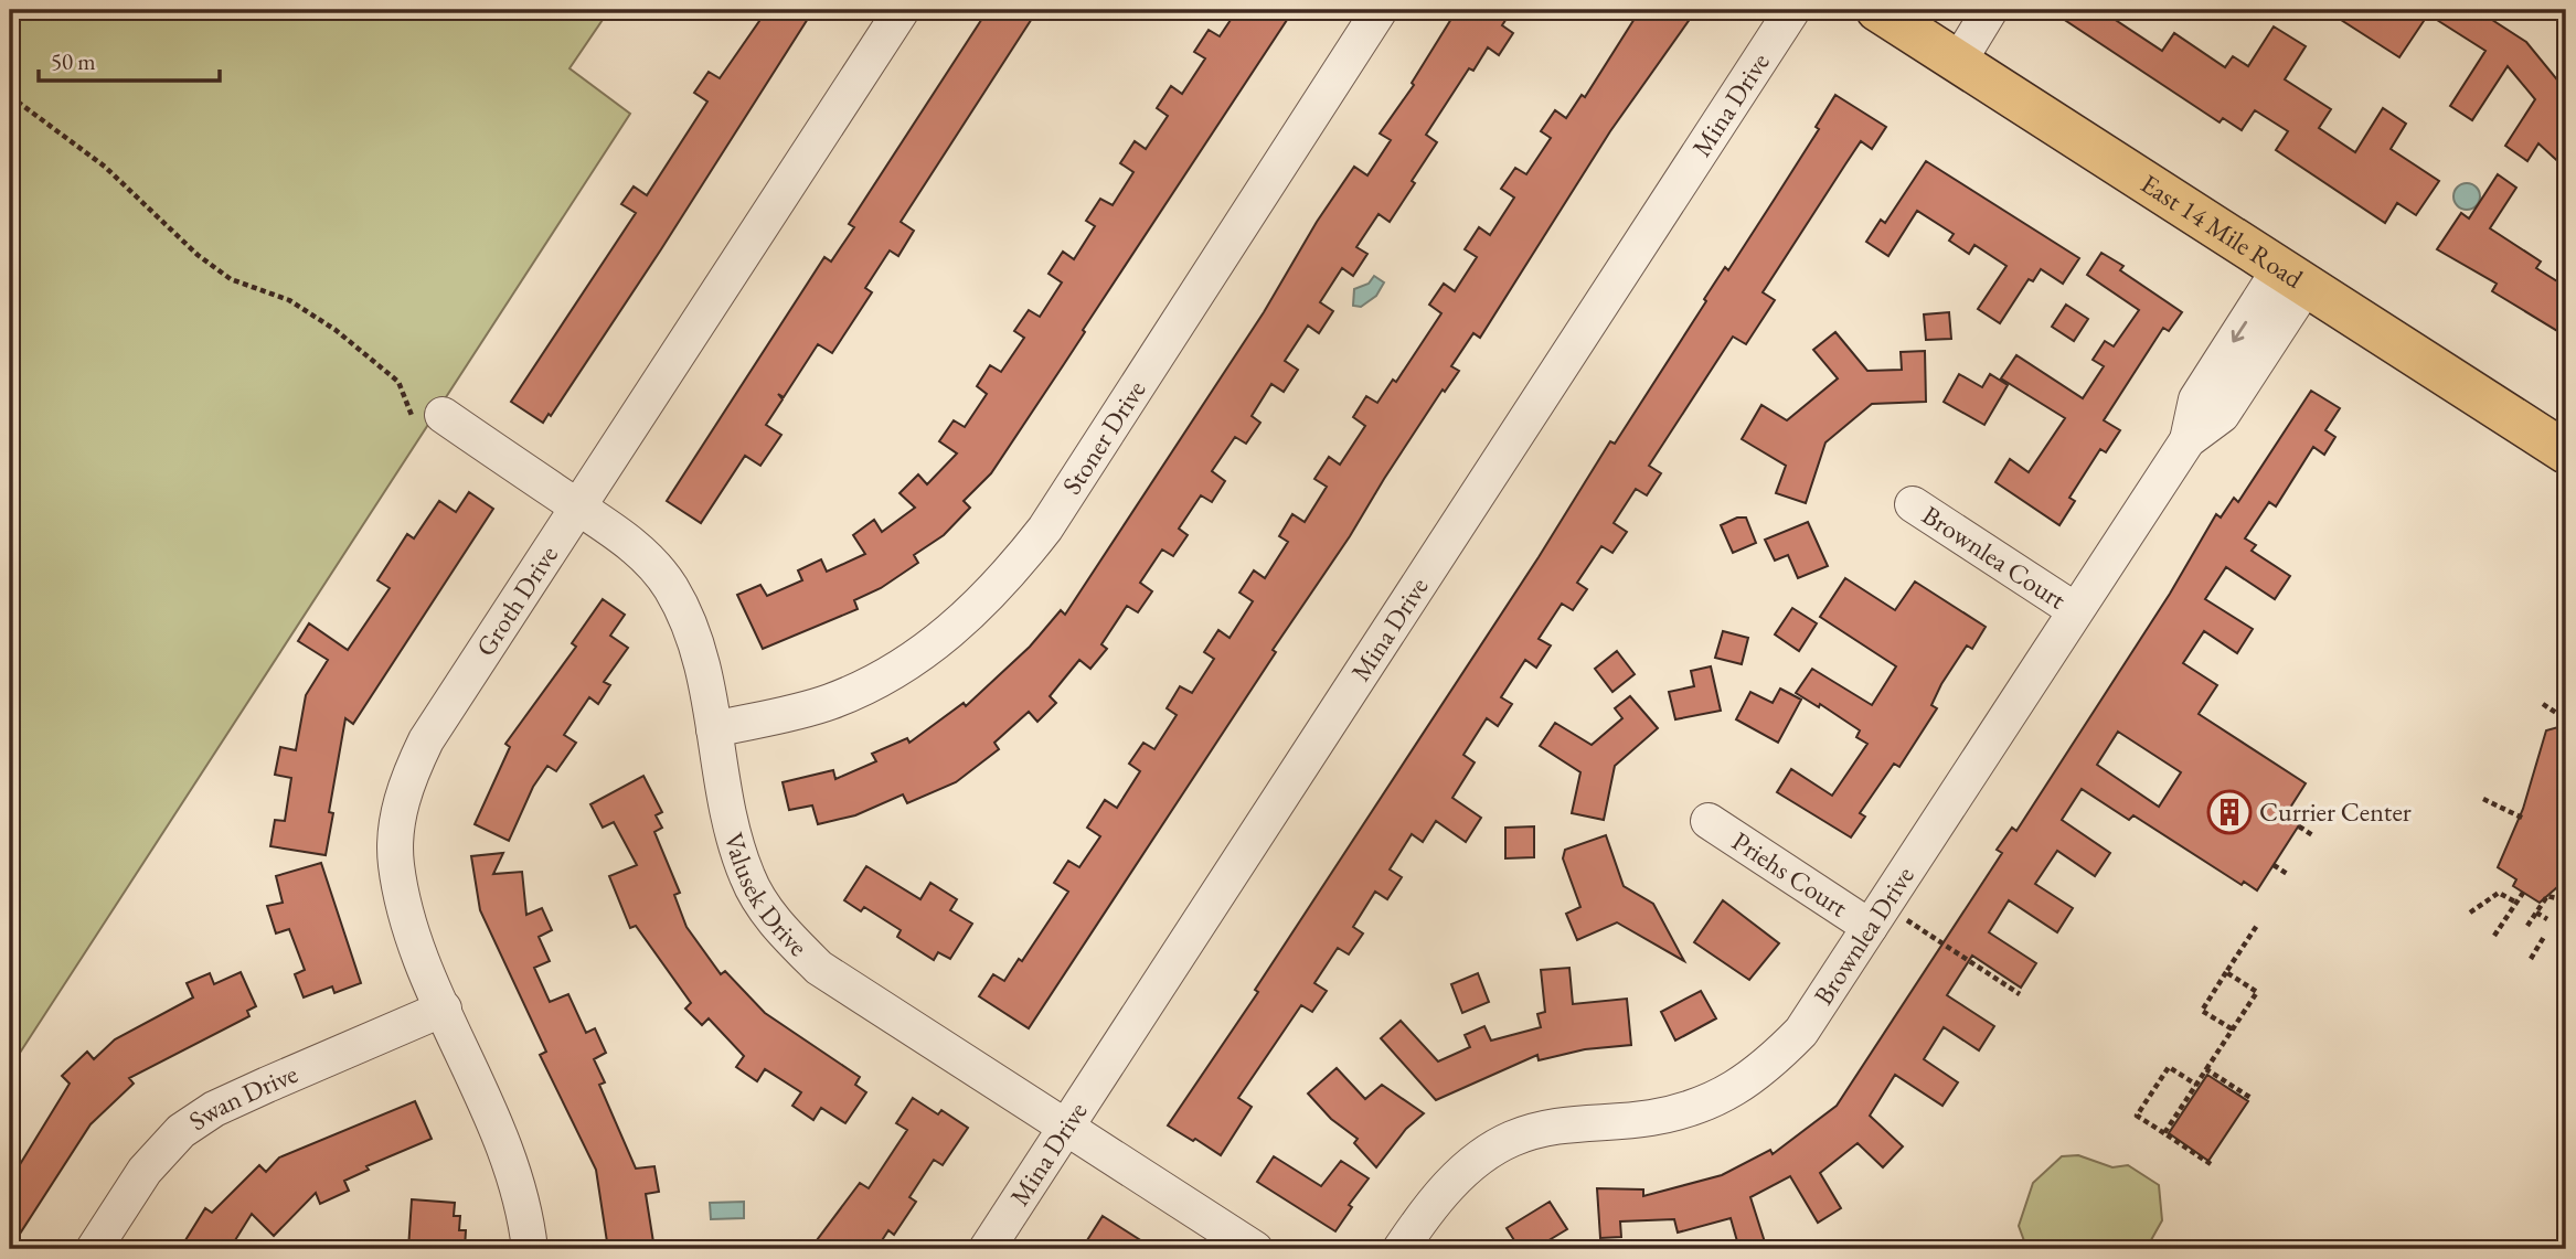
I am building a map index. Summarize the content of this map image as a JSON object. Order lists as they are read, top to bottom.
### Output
{
  "streets": {
    "main road": ["East 14 Mile Road"],
    "street": [
      "Mina Drive",
      "Stoner Drive",
      "Brownlea Court",
      "Groth Drive",
      "Priehs Court",
      "Valusek Drive",
      "Brownlea Drive",
      "Swan Drive"
    ]
  },
  "crossings": [
    ["Mina Drive", "Valusek Drive"],
    ["East 14 Mile Road", "Brownlea Drive"],
    ["Stoner Drive", "Valusek Drive"],
    ["Brownlea Court", "Brownlea Drive"],
    ["Groth Drive", "Valusek Drive"],
    ["Groth Drive", "Swan Drive"],
    ["Priehs Court", "Brownlea Drive"]
  ],
  "places": {
    "building": ["Currier Center"]
  },
  "scale_bar": "50 m"
}
